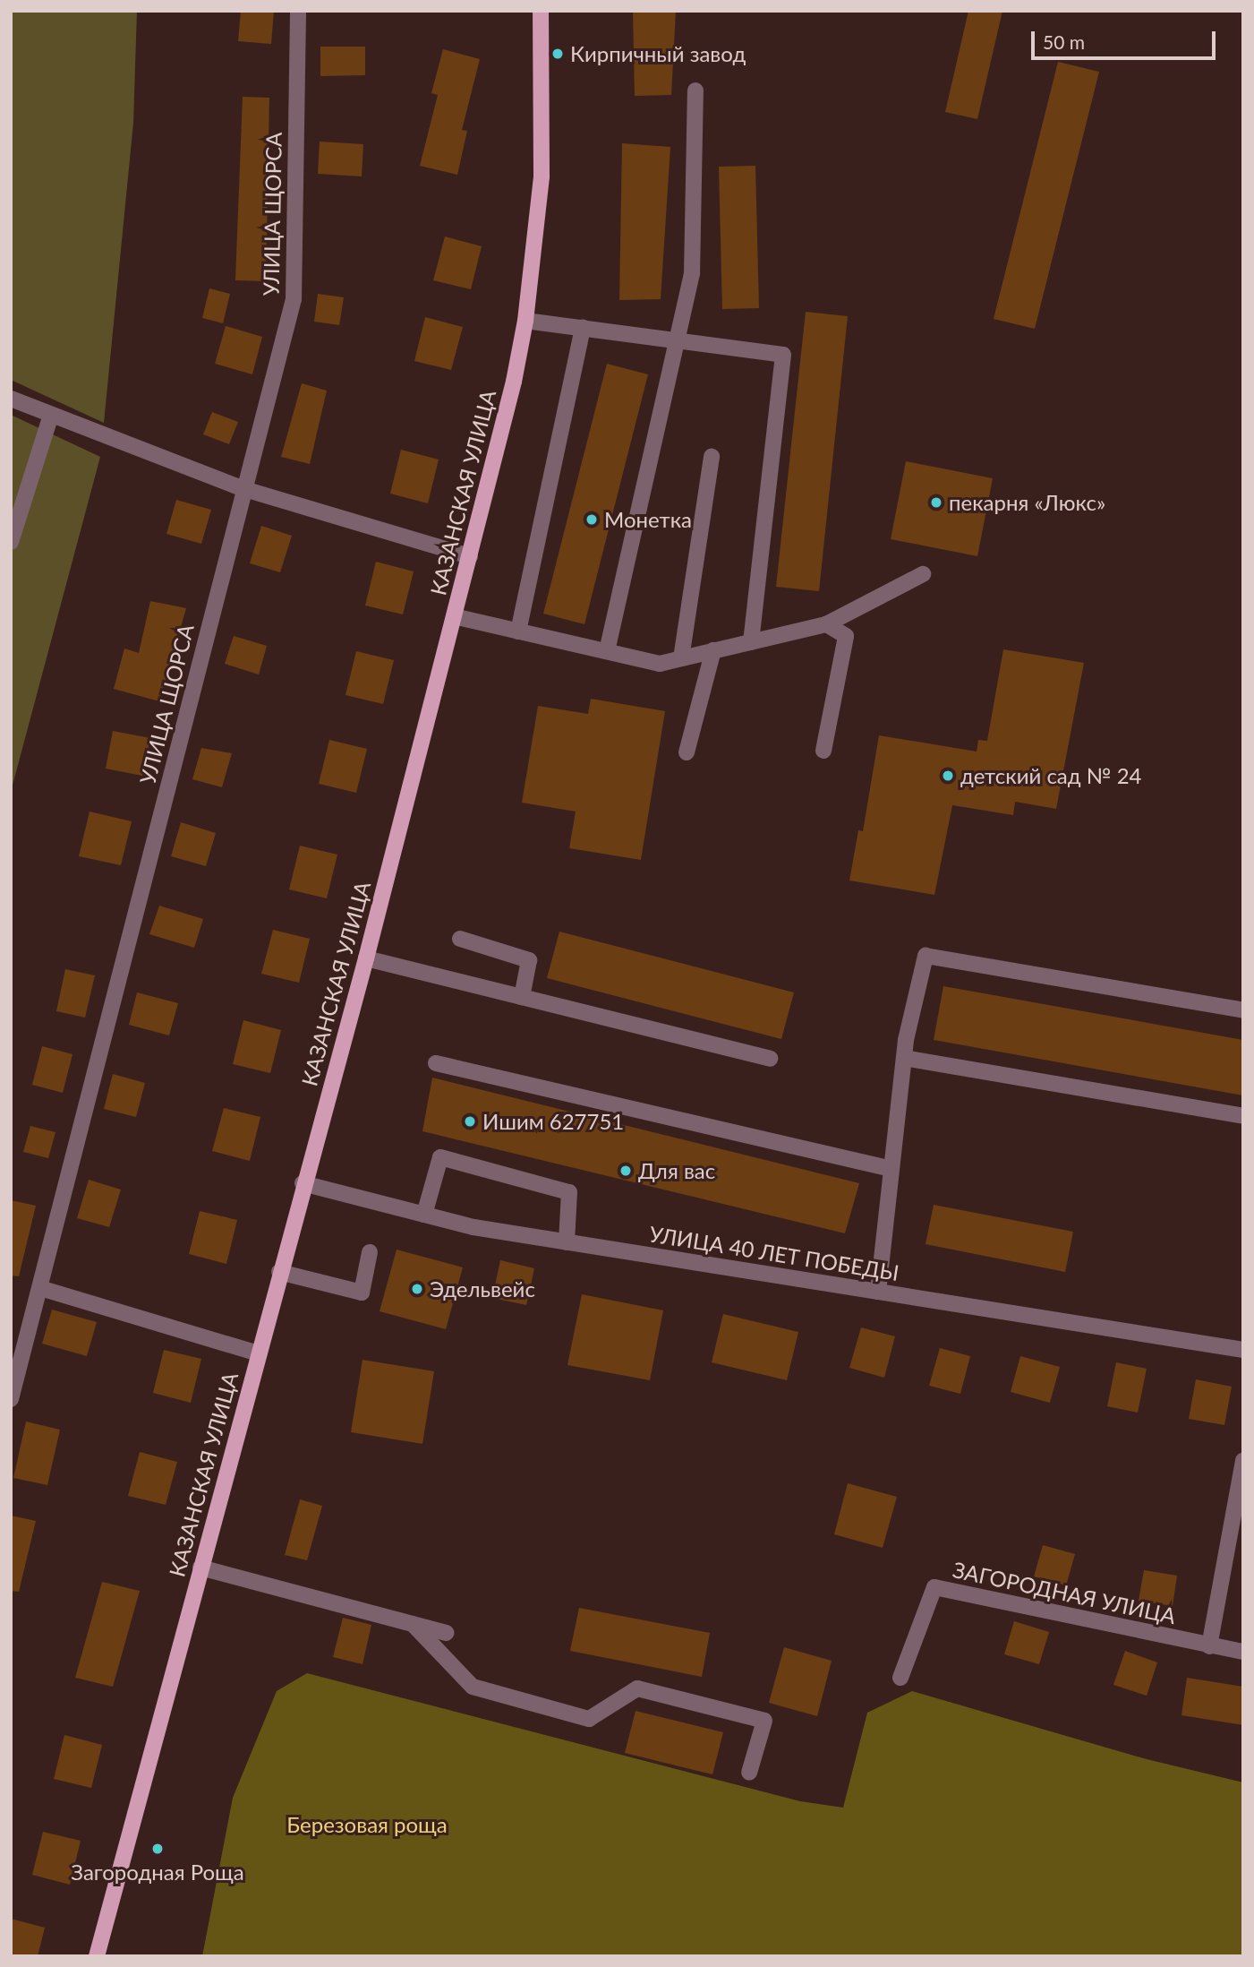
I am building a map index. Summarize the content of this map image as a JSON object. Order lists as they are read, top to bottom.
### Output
{
  "streets": {
    "main road": ["КАЗАНСКАЯ УЛИЦА"],
    "street": ["УЛИЦА ЩОРСА", "УЛИЦА 40 ЛЕТ ПОБЕДЫ", "ЗАГОРОДНАЯ УЛИЦА"]
  },
  "crossings": [
    ["КАЗАНСКАЯ УЛИЦА", "УЛИЦА 40 ЛЕТ ПОБЕДЫ"]
  ],
  "parks": ["Березовая роща"],
  "places": [
    "Кирпичный завод",
    "пекарня «Люкс»",
    "Монетка",
    "детский сад № 24",
    "Ишим 627751",
    "Для вас",
    "Эдельвейс",
    "Загородная Роща"
  ],
  "scale_bar": "50 m"
}
